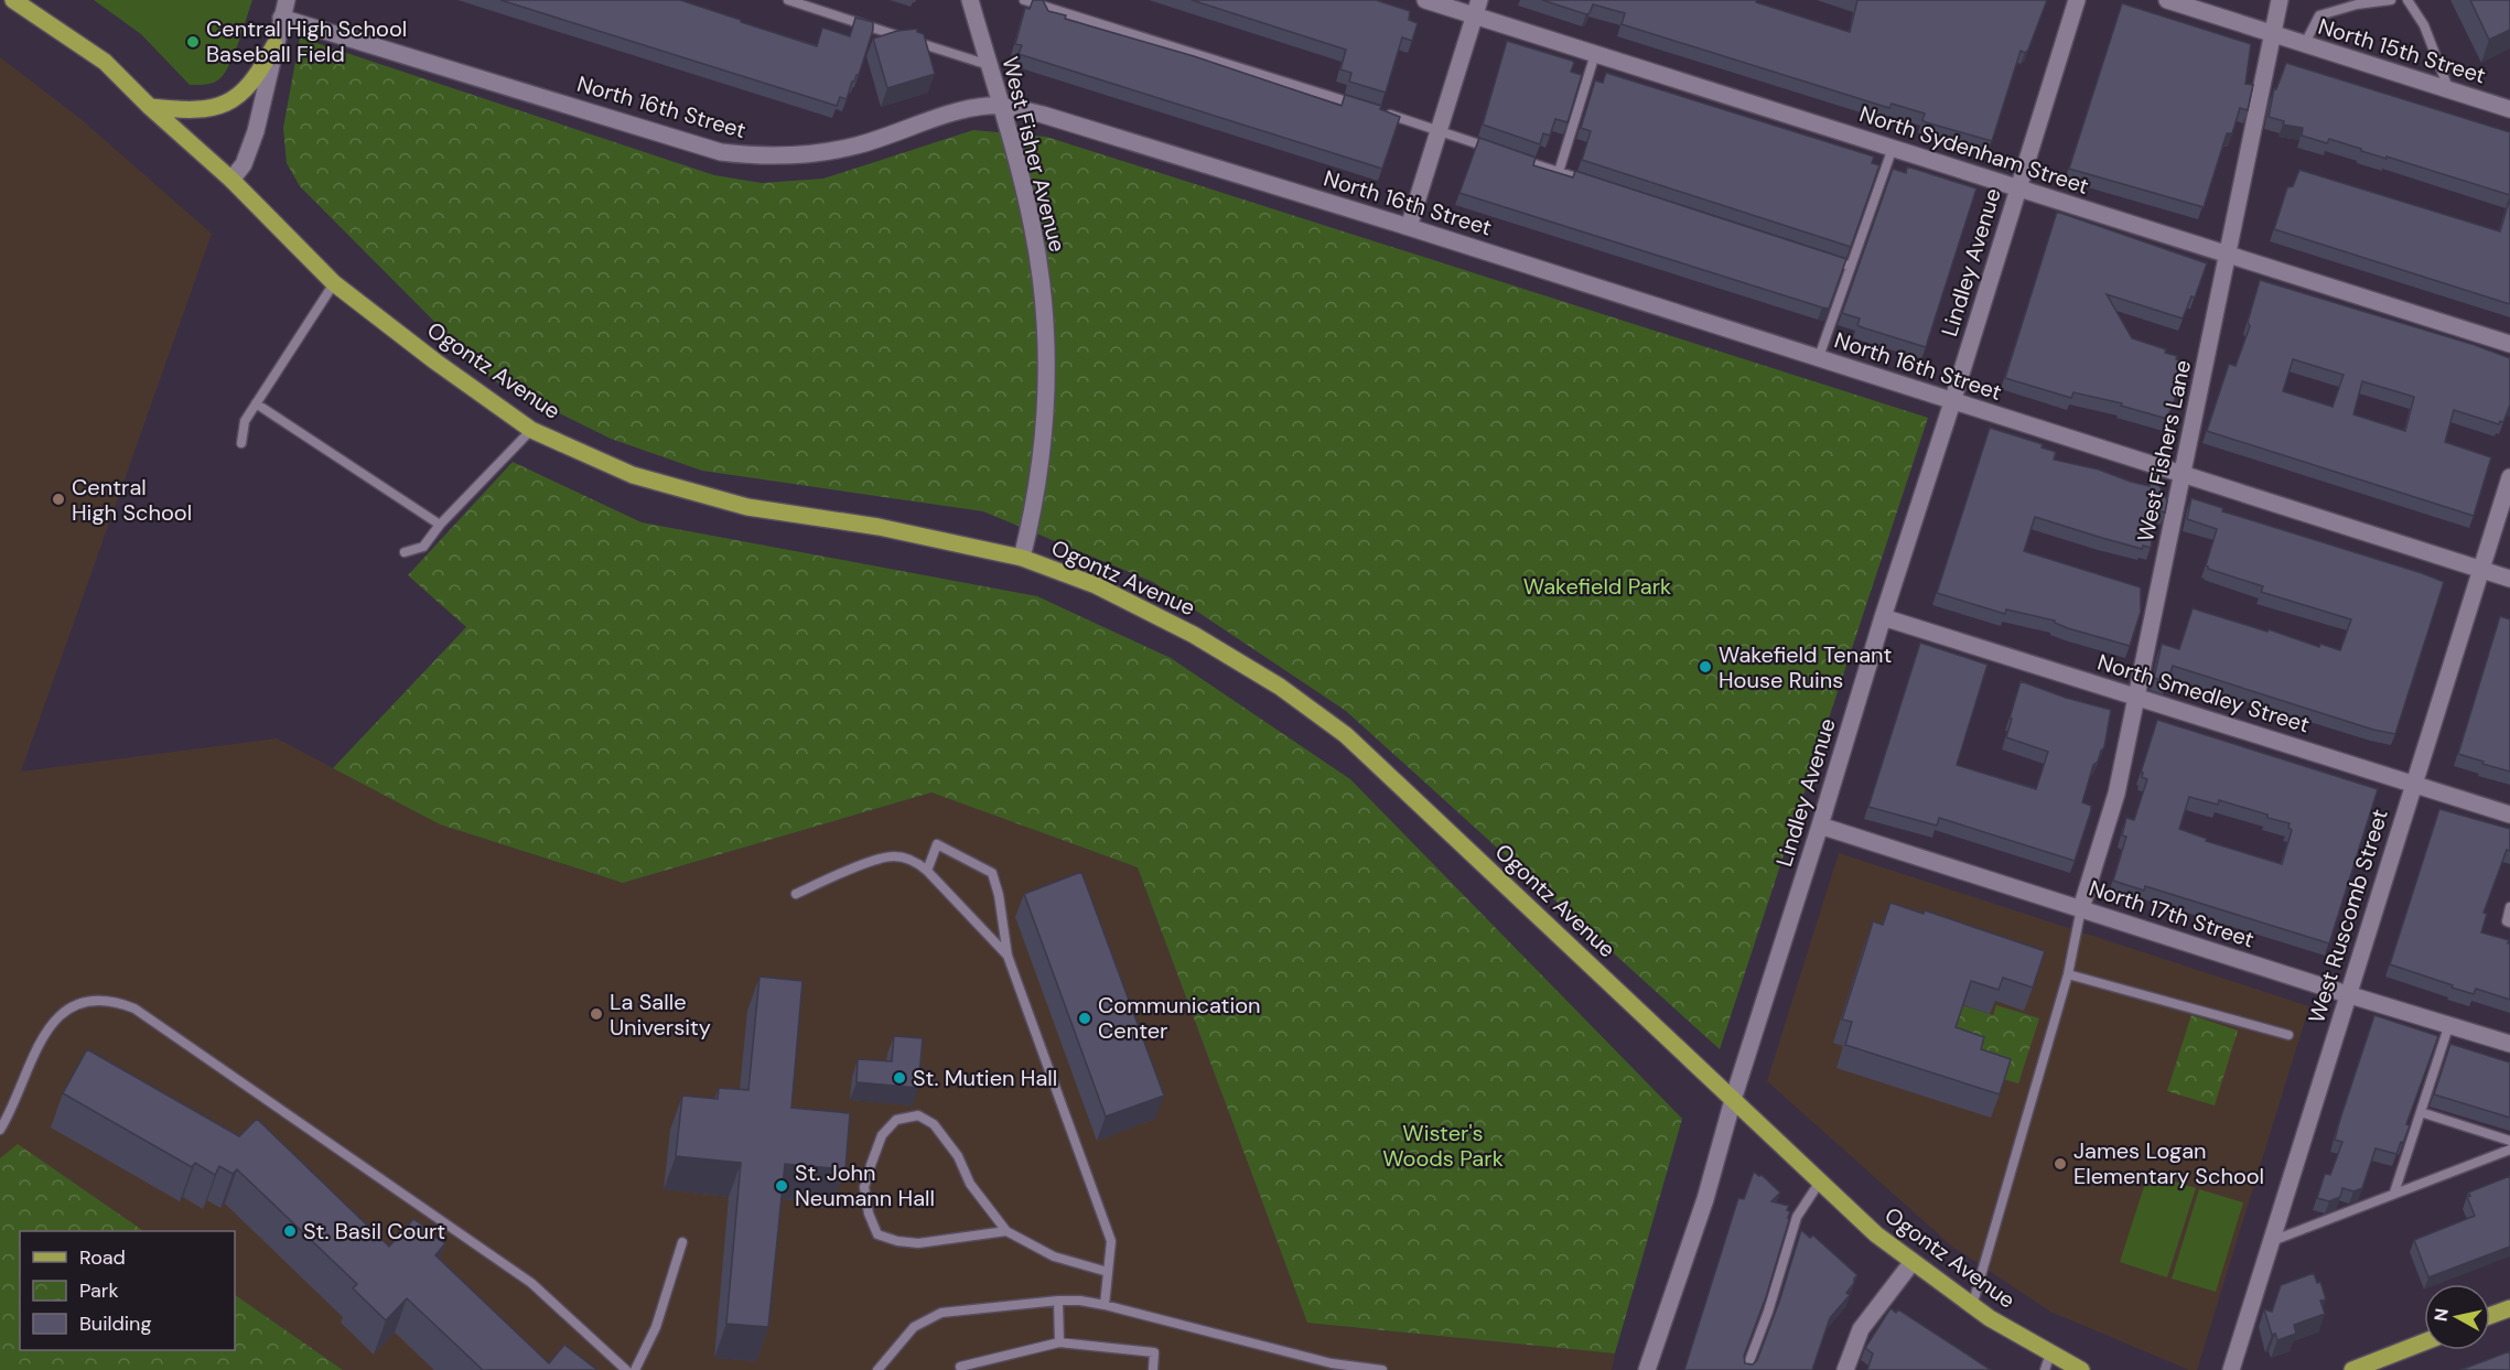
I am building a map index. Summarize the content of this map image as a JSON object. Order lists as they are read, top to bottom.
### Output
{
  "streets": {
    "main road": ["Ogontz Avenue"],
    "street": [
      "North 15th Street",
      "North 16th Street",
      "North Sydenham Street",
      "West Fisher Avenue",
      "Lindley Avenue",
      "West Fishers Lane",
      "North Smedley Street",
      "North 17th Street",
      "West Ruscomb Street"
    ]
  },
  "crossings": [
    ["North 15th Street", "West Fishers Lane"],
    ["North 16th Street", "West Fisher Avenue"],
    ["North 16th Street", "Lindley Avenue"],
    ["North 16th Street", "West Fishers Lane"],
    ["North 16th Street", "West Ruscomb Street"],
    ["North Sydenham Street", "Lindley Avenue"],
    ["North Sydenham Street", "West Fishers Lane"],
    ["West Fisher Avenue", "Ogontz Avenue"],
    ["Lindley Avenue", "Ogontz Avenue"],
    ["Lindley Avenue", "North Smedley Street"],
    ["Lindley Avenue", "North 17th Street"],
    ["West Fishers Lane", "North Smedley Street"],
    ["West Fishers Lane", "North 17th Street"],
    ["North Smedley Street", "West Ruscomb Street"],
    ["North 17th Street", "West Ruscomb Street"]
  ],
  "parks": ["Wakefield Park", "Wister's Woods Park"],
  "places": [
    "Central High School Baseball Field",
    "Central High School",
    "Wakefield Tenant House Ruins",
    "La Salle University",
    "Communication Center",
    "St. Mutien Hall",
    "James Logan Elementary School",
    "St. John Neumann Hall",
    "St. Basil Court"
  ],
  "legend": ["Road", "Park", "Building"],
  "north": "left"
}
